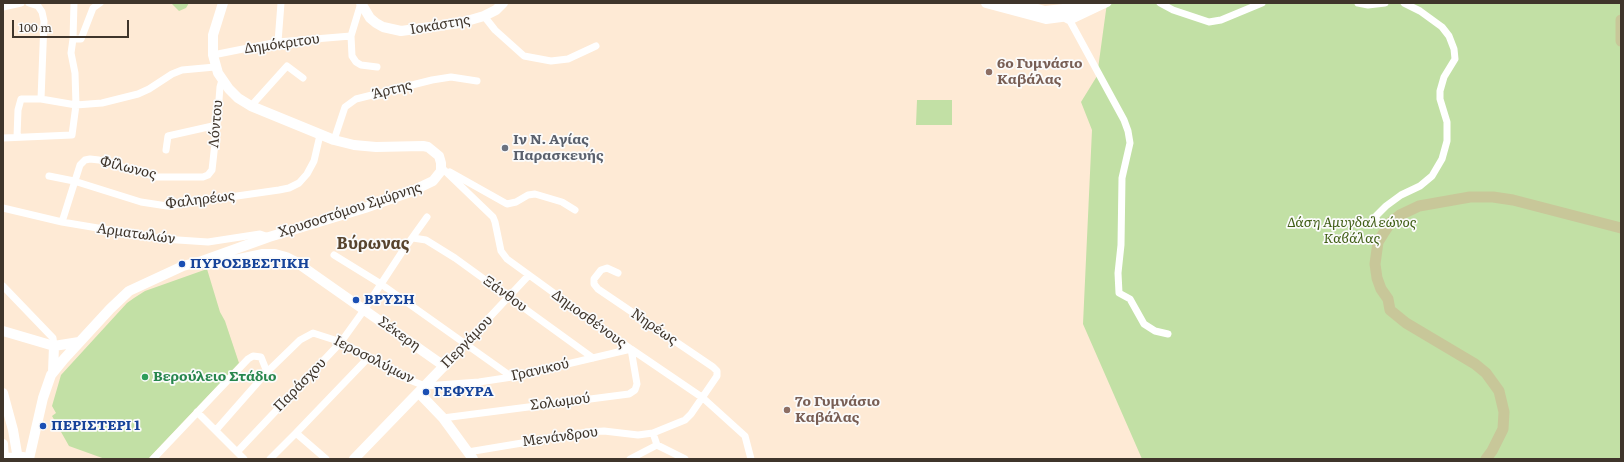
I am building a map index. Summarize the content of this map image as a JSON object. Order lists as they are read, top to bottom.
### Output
{
  "streets": {
    "street": [
      "Ιοκάστης",
      "Δημόκριτου",
      "Άρτης",
      "Λόντου",
      "Φίλωνος",
      "Φαληρέως",
      "Χρυσοστόμου Σμύρνης",
      "Αρματωλών",
      "Ξάνθου",
      "Δημοσθένους",
      "Νηρέως",
      "Σέκερη",
      "Περγάμου",
      "Ιεροσολύμων",
      "Γρανικού",
      "Παράσχου",
      "Σολωμού",
      "Μενάνδρου"
    ]
  },
  "crossings": [
    ["Λόντου", "Φίλωνος"],
    ["Φίλωνος", "Φαληρέως"],
    ["Φίλωνος", "Αρματωλών"],
    ["Χρυσοστόμου Σμύρνης", "Αρματωλών"],
    ["Χρυσοστόμου Σμύρνης", "Δημοσθένους"],
    ["Χρυσοστόμου Σμύρνης", "Σέκερη"],
    ["Ξάνθου", "Περγάμου"],
    ["Ξάνθου", "Γρανικού"],
    ["Ξάνθου", "Παράσχου"],
    ["Δημοσθένους", "Νηρέως"],
    ["Δημοσθένους", "Περγάμου"],
    ["Δημοσθένους", "Γρανικού"],
    ["Δημοσθένους", "Σολωμού"],
    ["Δημοσθένους", "Μενάνδρου"],
    ["Νηρέως", "Μενάνδρου"],
    ["Σέκερη", "Περγάμου"],
    ["Σέκερη", "Παράσχου"],
    ["Περγάμου", "Ιεροσολύμων"],
    ["Περγάμου", "Γρανικού"],
    ["Ιεροσολύμων", "Γρανικού"],
    ["Ιεροσολύμων", "Παράσχου"],
    ["Γρανικού", "Σολωμού"]
  ],
  "districts": ["Βύρωνας"],
  "parks": ["Δάση Αμυγδαλεώνος Καβάλας"],
  "places": [
    "6ο Γυμνάσιο Καβάλας",
    "Ιν Ν. Αγίας Παρασκευής",
    "ΠΥΡΟΣΒΕΣΤΙΚΗ",
    "ΒΡΥΣΗ",
    "Βερούλειο Στάδιο",
    "ΓΕΦΥΡΑ",
    "7ο Γυμνάσιο Καβάλας",
    "ΠΕΡΙΣΤΕΡΙ 1"
  ],
  "scale_bar": "100 m"
}
